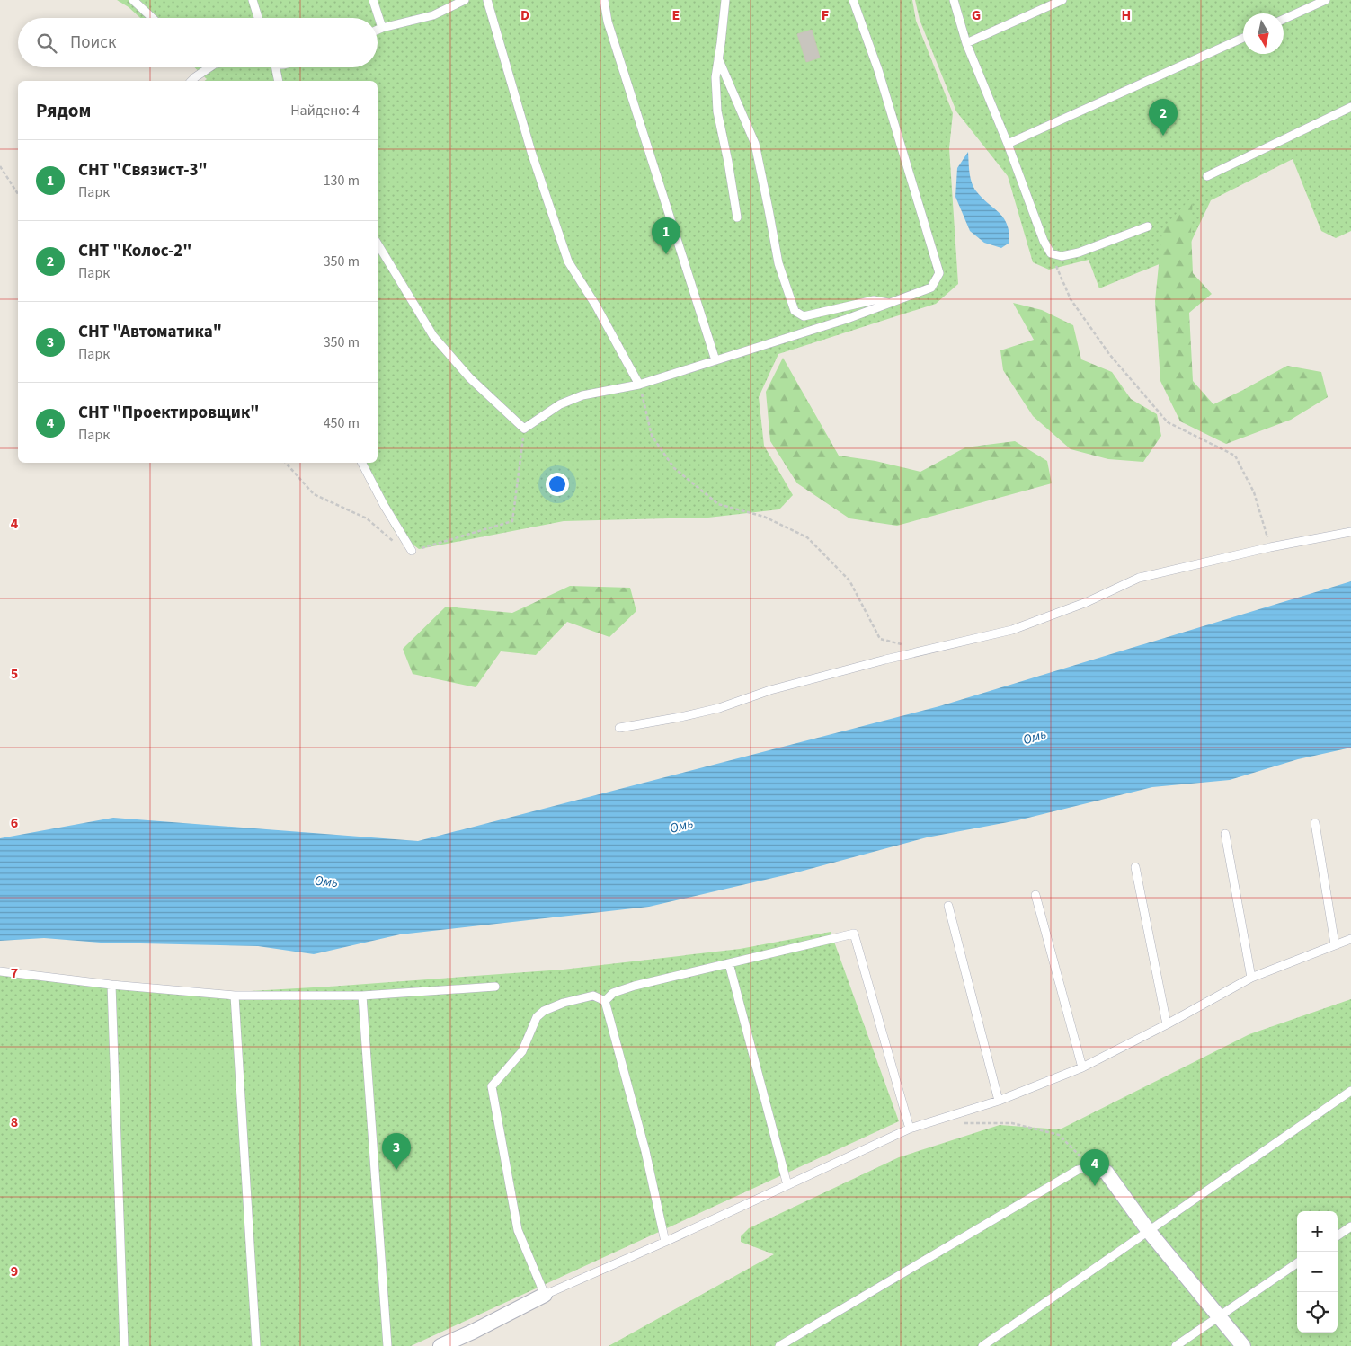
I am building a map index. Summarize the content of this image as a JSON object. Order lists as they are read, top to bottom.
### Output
{
  "water": ["Омь"],
  "north": "bottom",
  "page": {
    "search": "Поиск",
    "heading": ["Рядом", "Найдено: 4"],
    "pins": [
      "2",
      "1",
      "3",
      "4"
    ],
    "list": [
      {
        "mark": "1",
        "name": "СНТ \"Связист-3\"",
        "note": "Парк",
        "value": "130 m"
      },
      {
        "mark": "2",
        "name": "СНТ \"Колос-2\"",
        "note": "Парк",
        "value": "350 m"
      },
      {
        "mark": "3",
        "name": "СНТ \"Автоматика\"",
        "note": "Парк",
        "value": "350 m"
      },
      {
        "mark": "4",
        "name": "СНТ \"Проектировщик\"",
        "note": "Парк",
        "value": "450 m"
      }
    ],
    "map_buttons": ["+", "−"]
  },
  "grid": {
    "columns": [
      "D",
      "E",
      "F",
      "G",
      "H"
    ],
    "rows": [
      "4",
      "5",
      "6",
      "7",
      "8",
      "9"
    ]
  }
}
